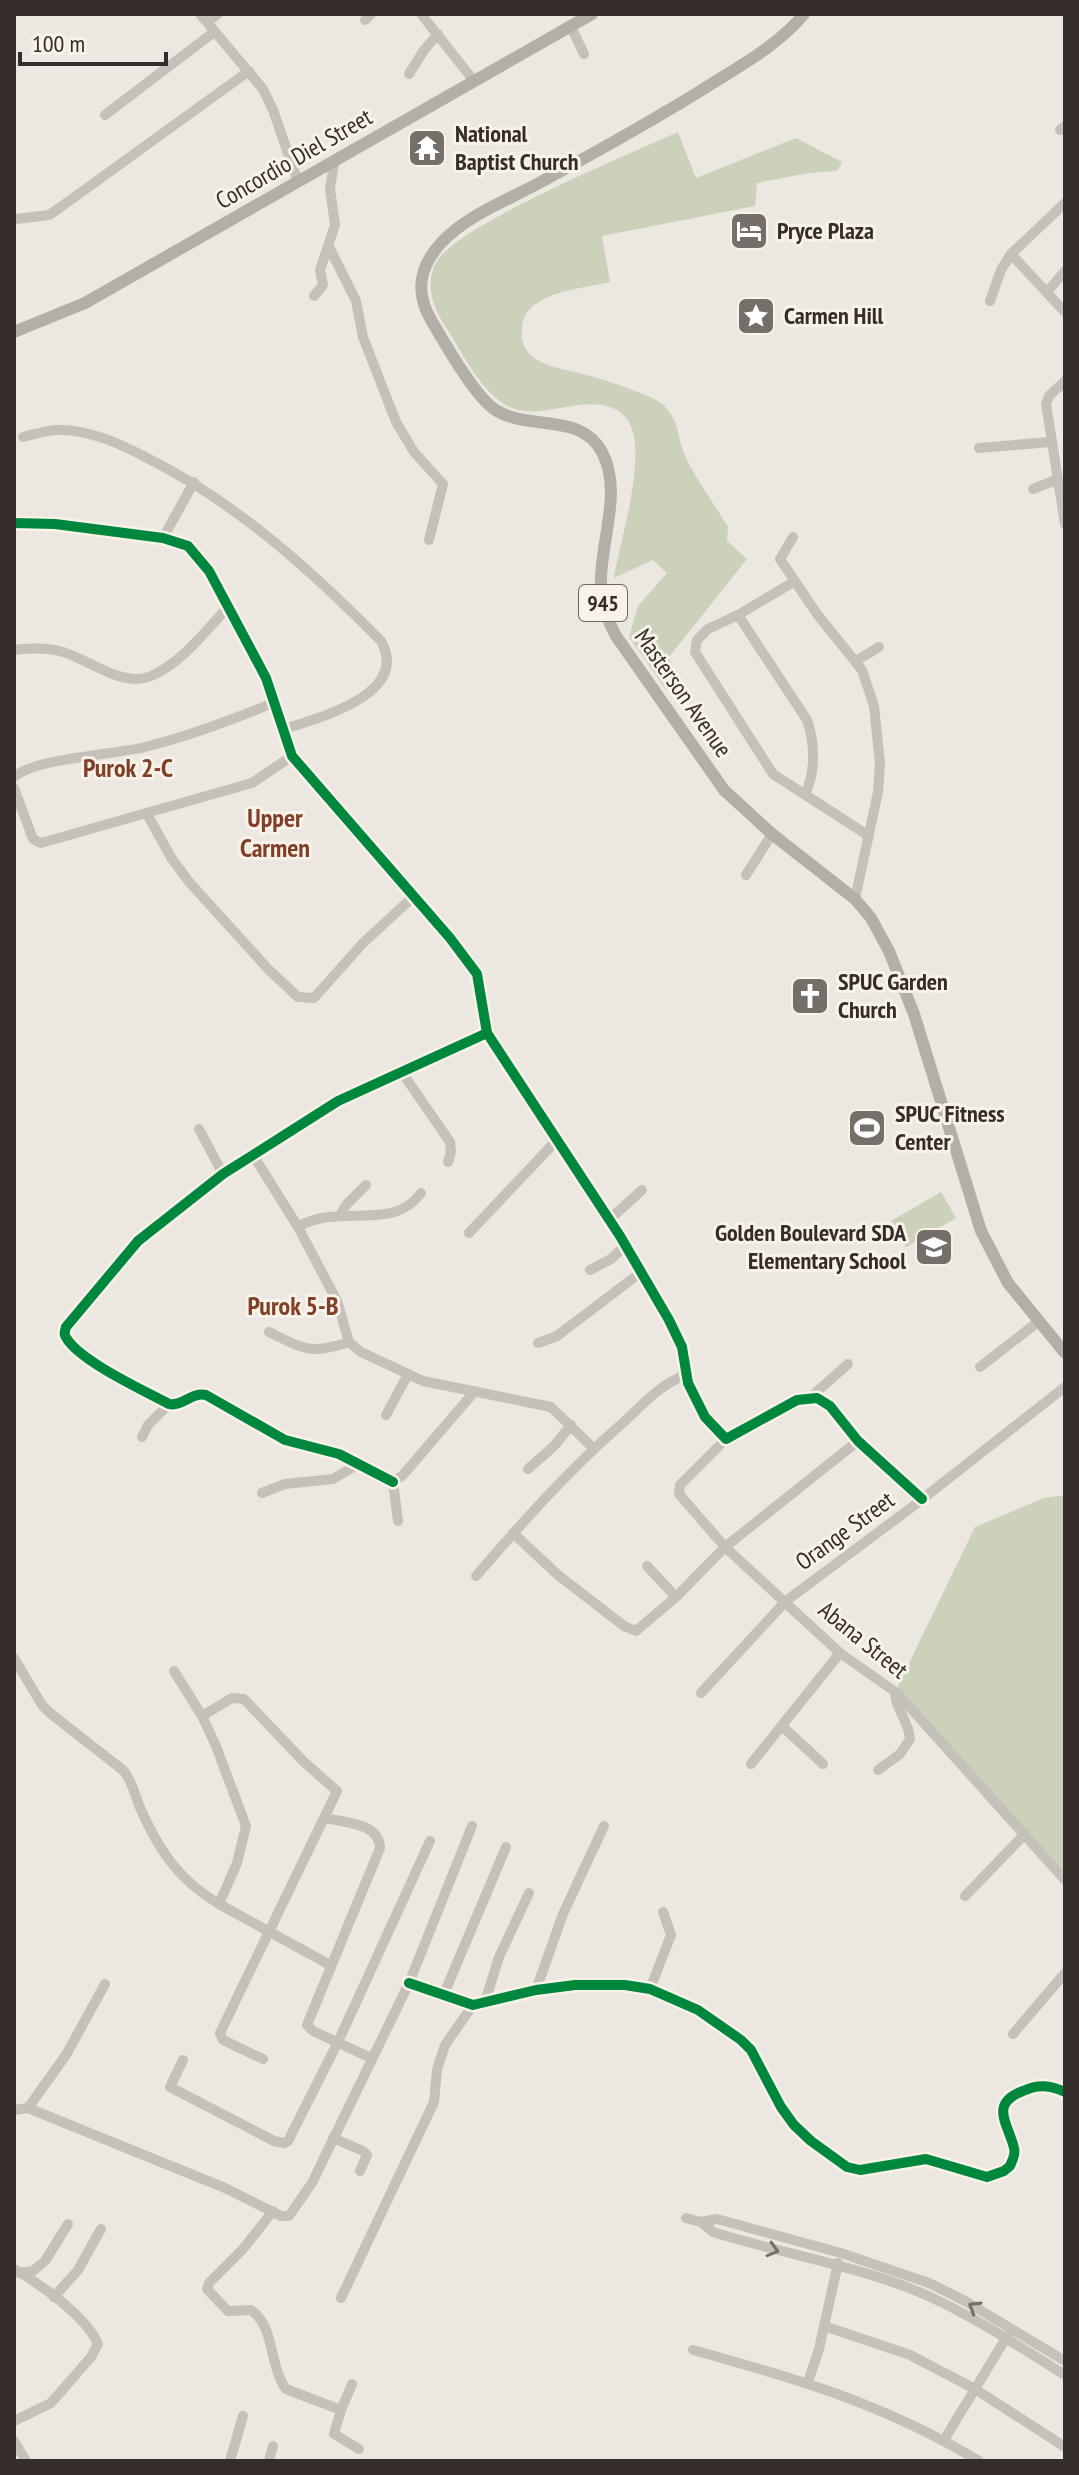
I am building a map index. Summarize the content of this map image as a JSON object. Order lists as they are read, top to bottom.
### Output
{
  "streets": {
    "main road": ["Concordio Diel Street", "945", "Masterson Avenue"],
    "street": ["Orange Street", "Abana Street"]
  },
  "crossings": [
    ["Orange Street", "Abana Street"]
  ],
  "districts": ["Purok 2-C", "Upper Carmen", "Purok 5-B"],
  "places": {
    "temple": ["National Baptist Church"],
    "hotel": ["Pryce Plaza"],
    "place": ["Carmen Hill"],
    "church": ["SPUC Garden Church"],
    "sports": ["SPUC Fitness Center"],
    "school or university": ["Golden Boulevard SDA Elementary School"]
  },
  "scale_bar": "100 m"
}
